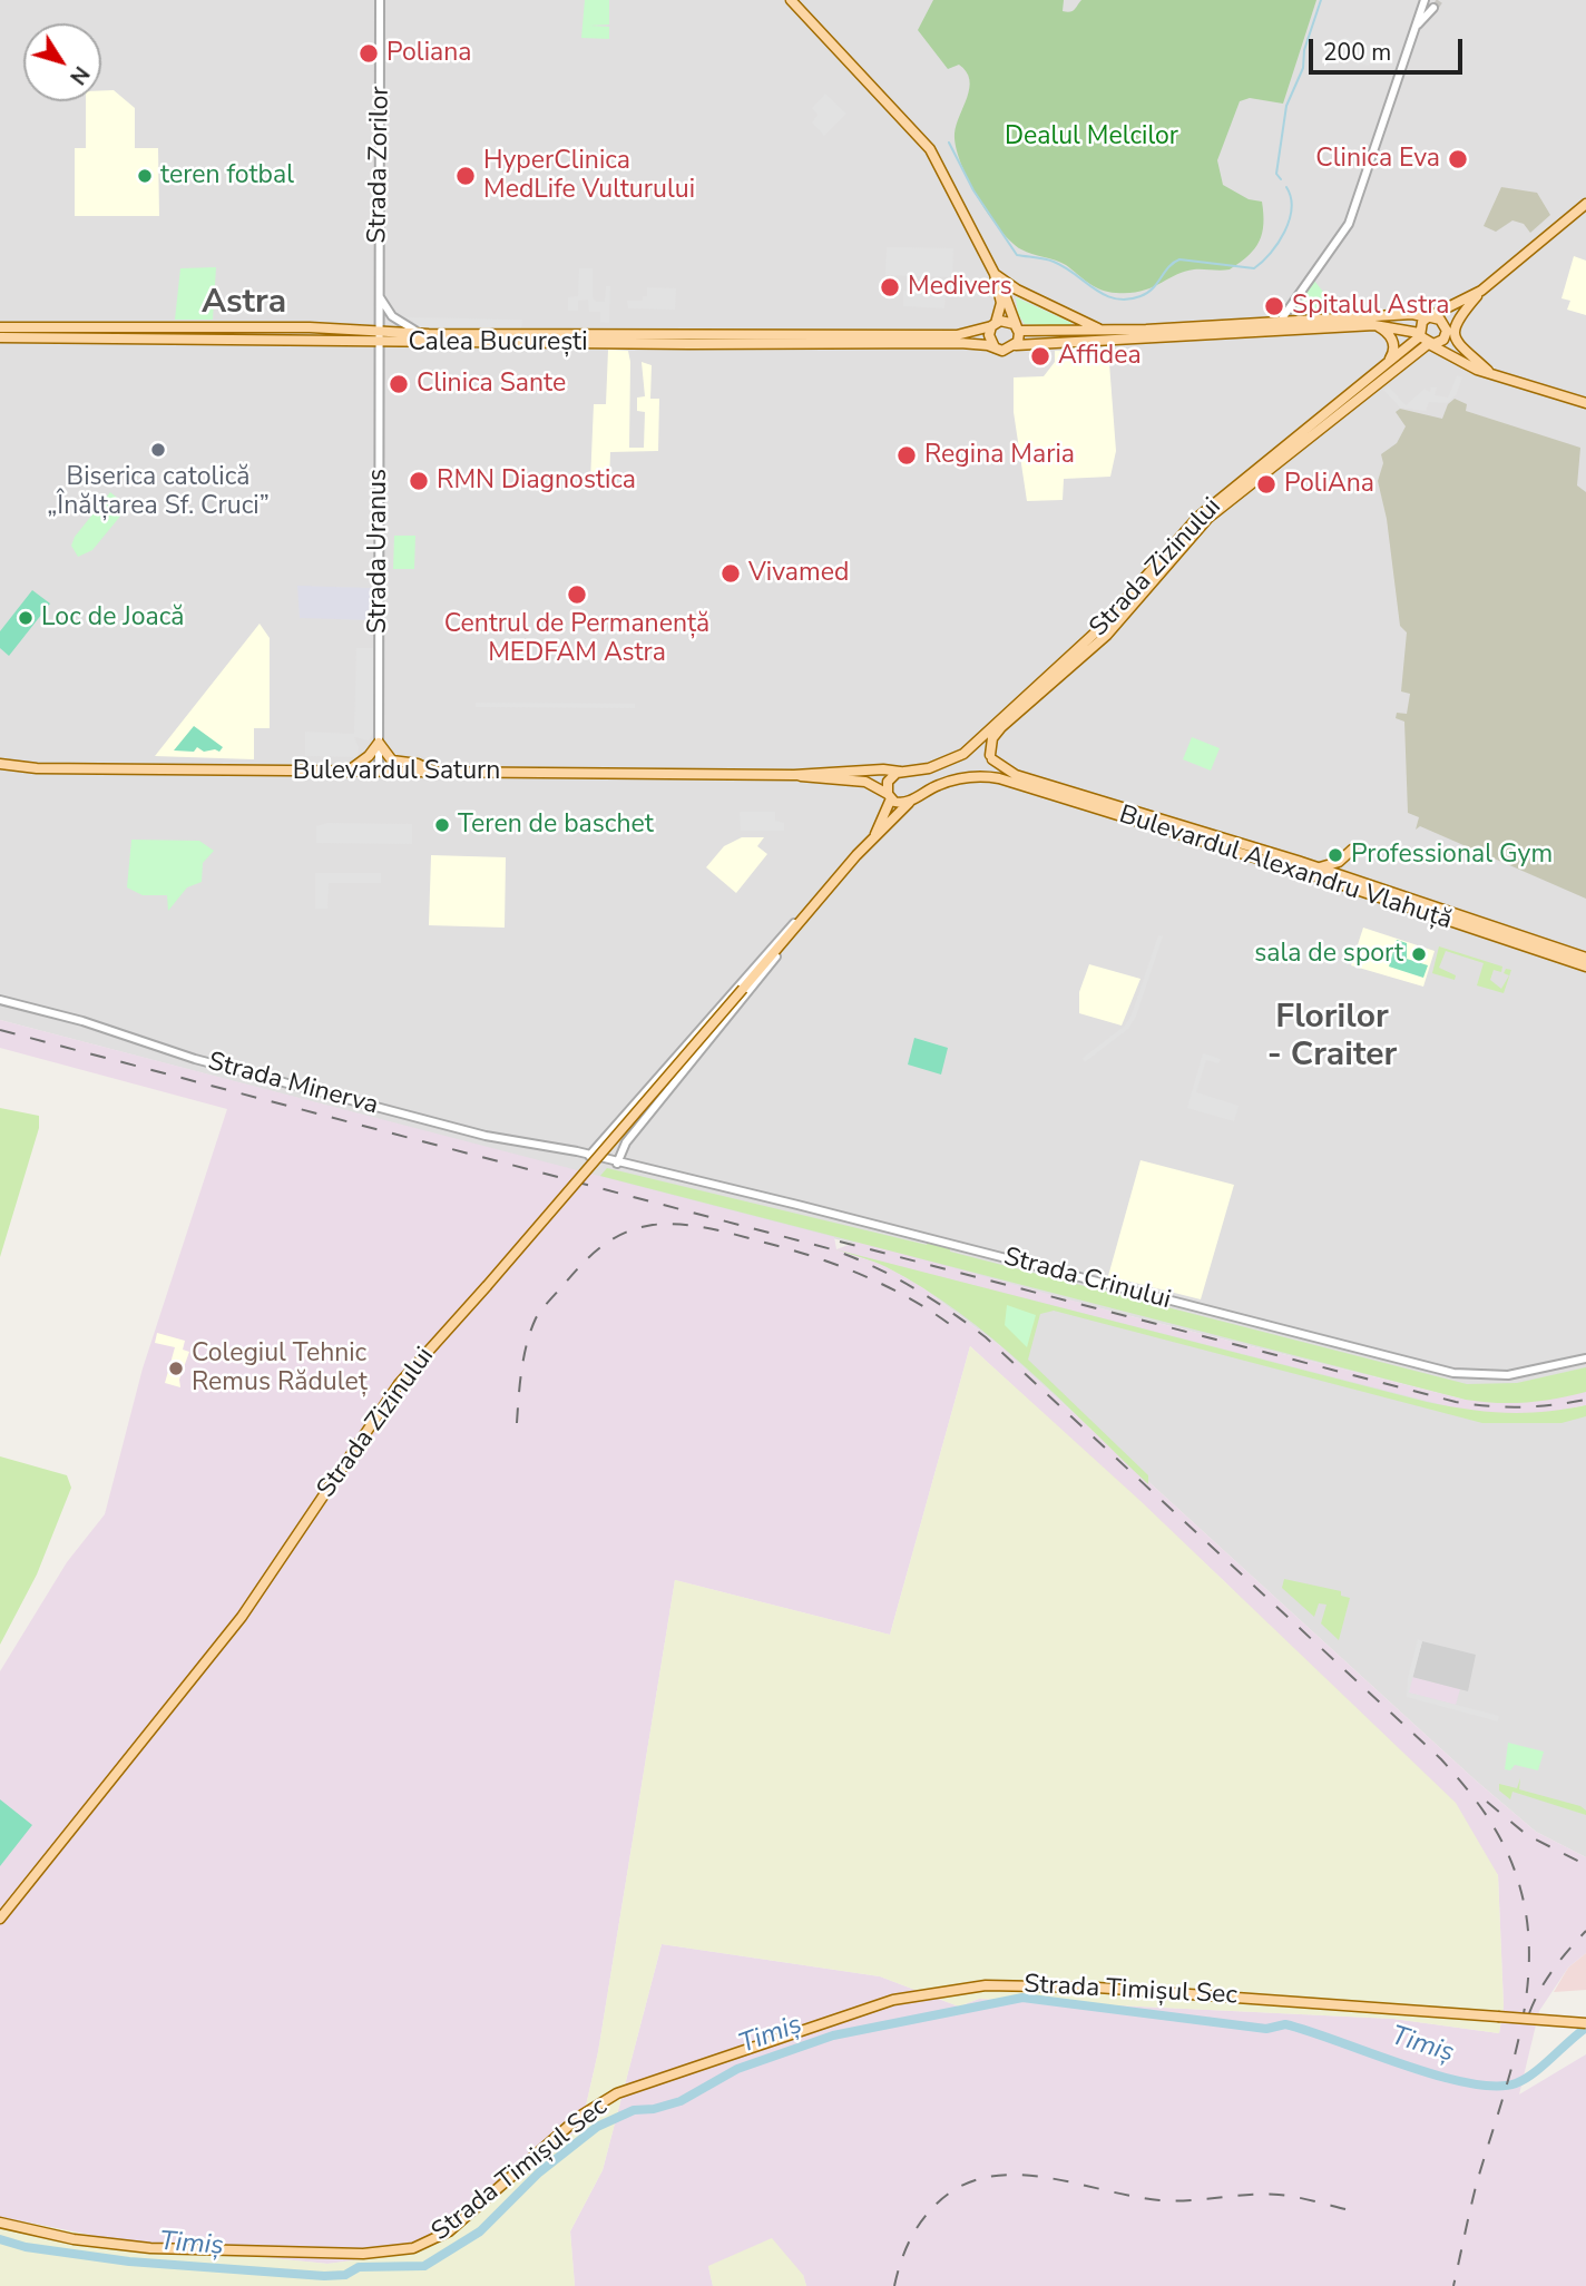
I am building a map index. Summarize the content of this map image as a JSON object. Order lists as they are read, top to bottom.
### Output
{
  "streets": {
    "main road": [
      "Calea București",
      "Strada Zizinului",
      "Bulevardul Saturn",
      "Bulevardul Alexandru Vlahuță",
      "Strada Timișul Sec"
    ],
    "street": [
      "Strada Zorilor",
      "Strada Uranus",
      "Strada Minerva",
      "Strada Crinului"
    ]
  },
  "crossings": [
    ["Strada Zorilor", "Calea București"],
    ["Strada Zorilor", "Strada Uranus"],
    ["Calea București", "Strada Uranus"],
    ["Strada Uranus", "Bulevardul Saturn"],
    ["Strada Zizinului", "Bulevardul Saturn"],
    ["Strada Zizinului", "Bulevardul Alexandru Vlahuță"],
    ["Strada Zizinului", "Strada Minerva"],
    ["Strada Zizinului", "Strada Crinului"],
    ["Bulevardul Saturn", "Bulevardul Alexandru Vlahuță"],
    ["Strada Minerva", "Strada Crinului"]
  ],
  "districts": ["Astra", "Florilor - Craiter"],
  "water": ["Timiș"],
  "parks": ["Dealul Melcilor"],
  "places": [
    "Poliana",
    "Clinica Eva",
    "teren fotbal",
    "HyperClinica MedLife Vulturului",
    "Medivers",
    "Spitalul Astra",
    "Affidea",
    "Clinica Sante",
    "Biserica catolică „Înălțarea Sf. Cruci”",
    "Regina Maria",
    "RMN Diagnostica",
    "PoliAna",
    "Vivamed",
    "Centrul de Permanență MEDFAM Astra",
    "Loc de Joacă",
    "Teren de baschet",
    "Professional Gym",
    "sala de sport",
    "Colegiul Tehnic Remus Răduleț"
  ],
  "scale_bar": "200 m",
  "north": "bottom right"
}
